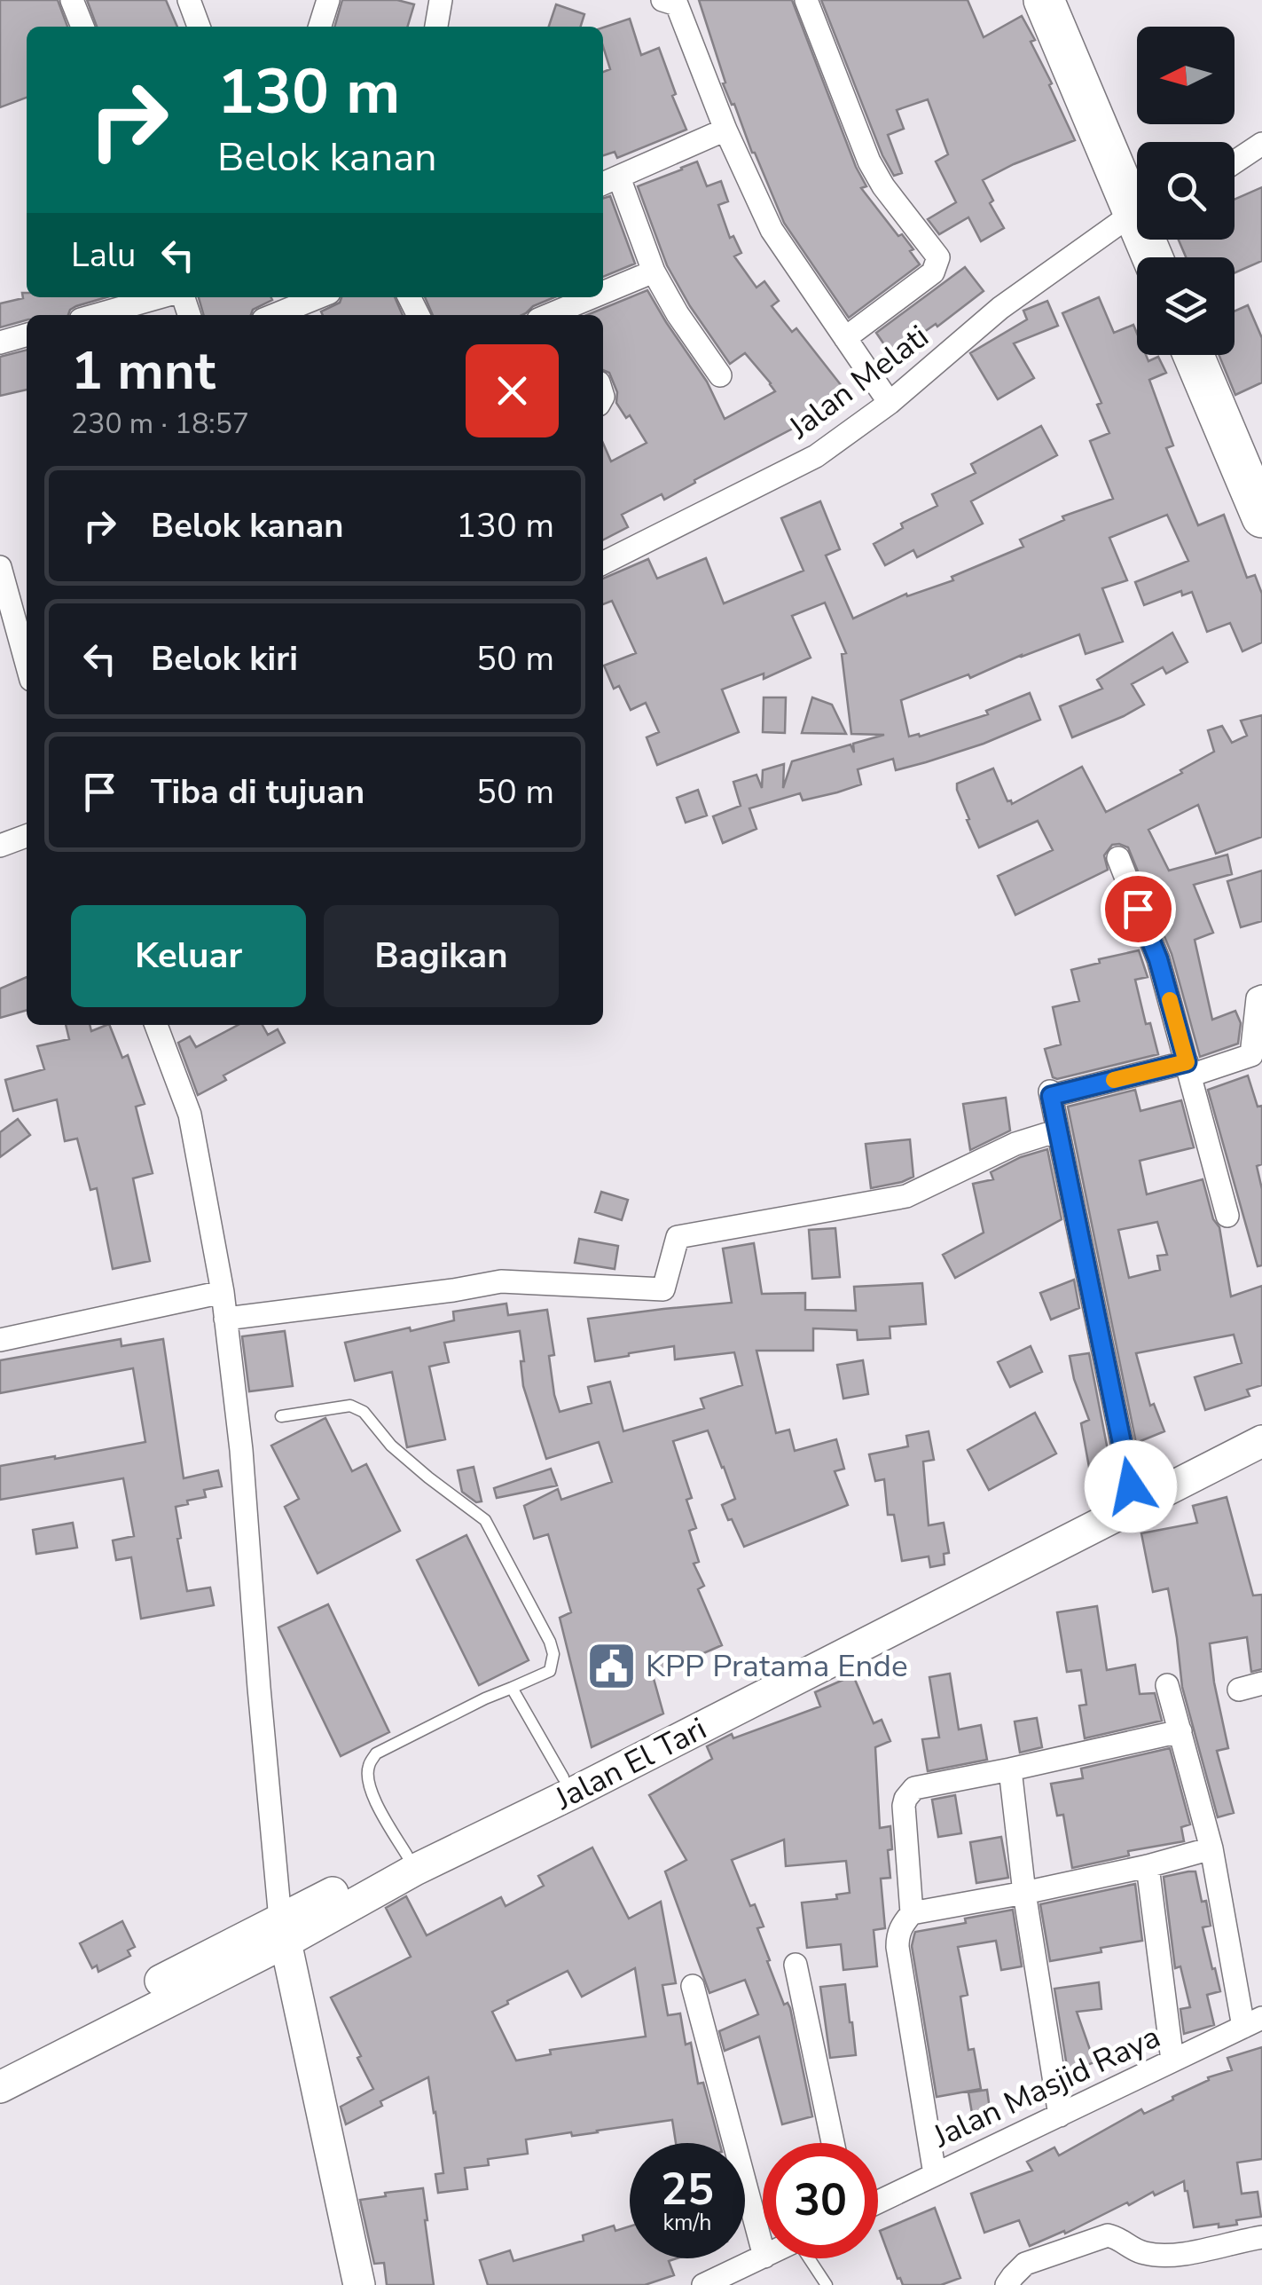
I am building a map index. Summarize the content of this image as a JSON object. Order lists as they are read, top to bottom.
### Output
{
  "streets": {
    "street": ["Jalan Melati", "Jalan El Tari", "Jalan Masjid Raya"]
  },
  "places": {
    "public building": ["KPP Pratama Ende"]
  },
  "north": "left",
  "page": {
    "turn": ["130 m", "Belok kanan"],
    "then": "Lalu",
    "heading": ["1 mnt", "230 m · 18:57"],
    "list": [
      {
        "name": "Belok kanan",
        "value": "130 m"
      },
      {
        "name": "Belok kiri",
        "value": "50 m"
      },
      {
        "name": "Tiba di tujuan",
        "value": "50 m"
      }
    ],
    "buttons": ["Keluar", "Bagikan"],
    "speed": "25 km/h",
    "limit": "30"
  }
}
